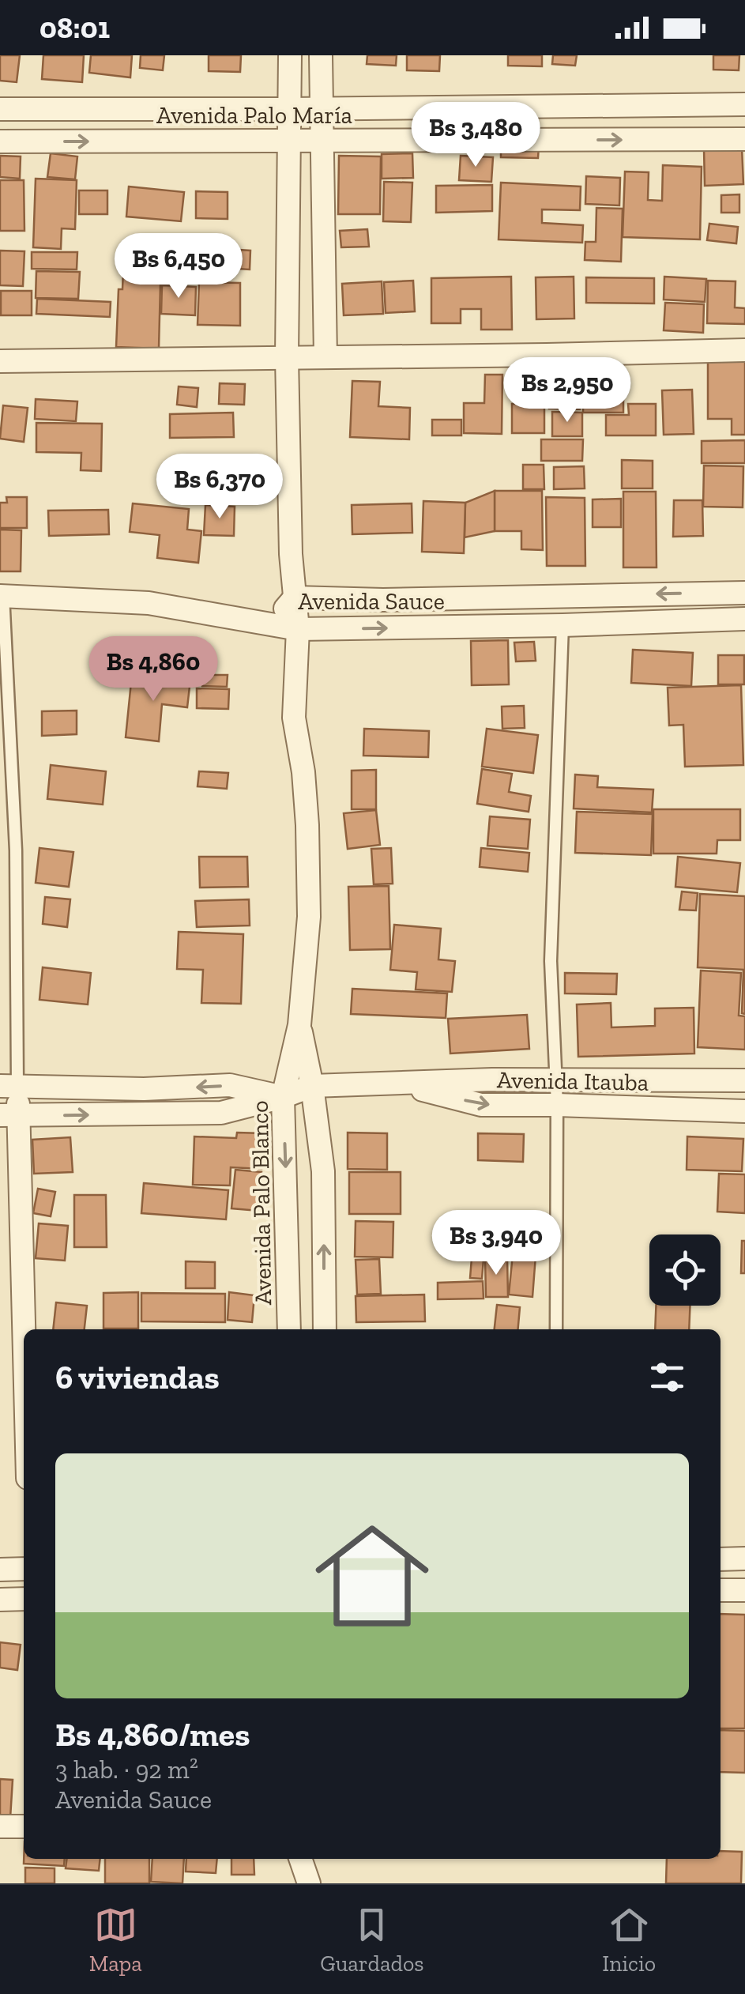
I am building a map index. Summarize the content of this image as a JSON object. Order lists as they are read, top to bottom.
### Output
{
  "streets": {
    "street": [
      "Avenida Palo María",
      "Avenida Sauce",
      "Avenida Itauba",
      "Avenida Palo Blanco"
    ]
  },
  "crossings": [
    ["Avenida Palo María", "Avenida Palo Blanco"],
    ["Avenida Sauce", "Avenida Palo Blanco"],
    ["Avenida Itauba", "Avenida Palo Blanco"]
  ],
  "page": {
    "status": "08:01",
    "price": [
      "Bs 3,480",
      "Bs 6,450",
      "Bs 2,950",
      "Bs 6,370",
      "Bs 4,860",
      "Bs 3,940"
    ],
    "heading": "6 viviendas",
    "list": [
      {
        "name": "Bs 4,860/mes",
        "note": "3 hab. · 92 m² · Avenida Sauce"
      }
    ],
    "tabs": ["Mapa", "Guardados", "Inicio"]
  }
}
